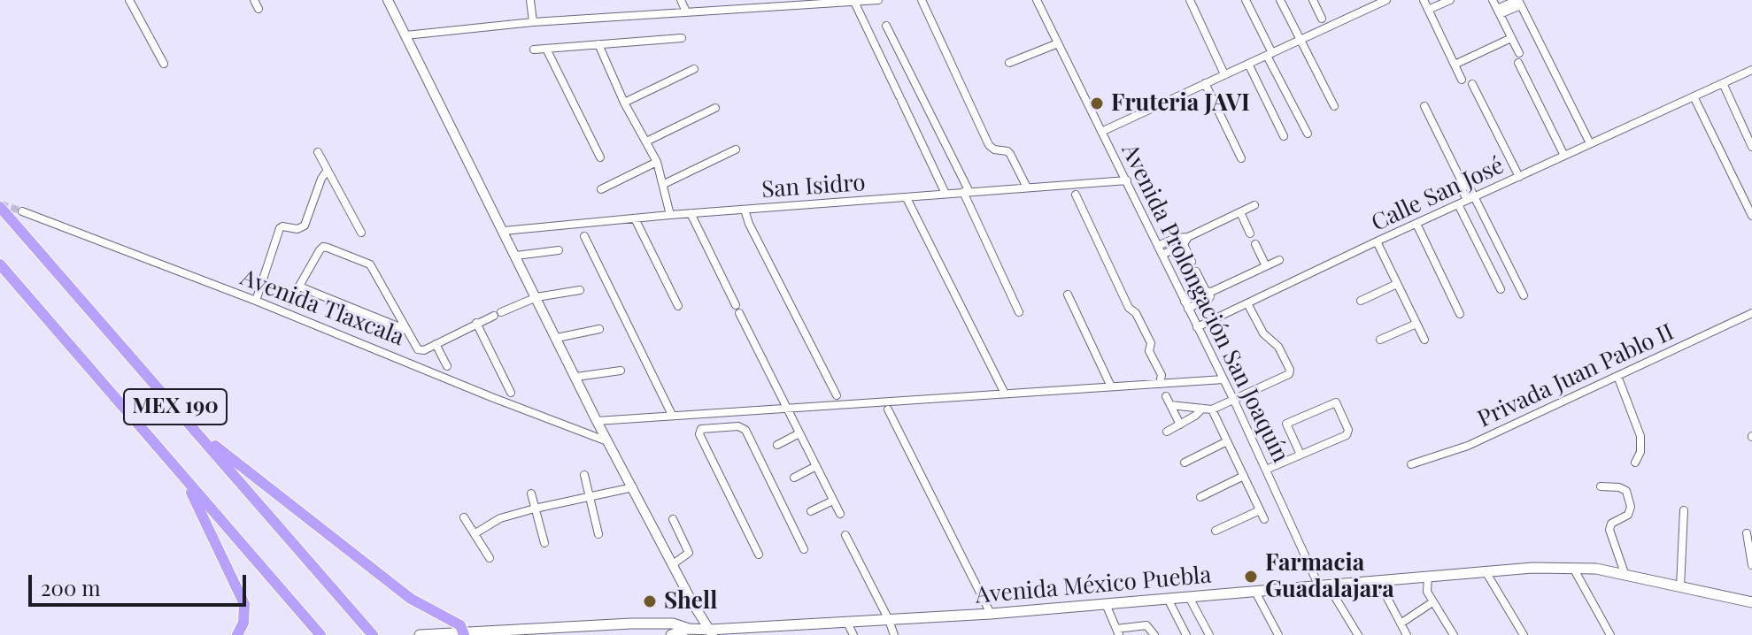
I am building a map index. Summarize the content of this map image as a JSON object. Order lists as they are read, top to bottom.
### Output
{
  "streets": {
    "highway": ["MEX 190"],
    "main road": ["Avenida México Puebla"],
    "street": [
      "San Isidro",
      "Calle San José",
      "Avenida Prolongación San Joaquín",
      "Avenida Tlaxcala",
      "Privada Juan Pablo II"
    ]
  },
  "crossings": [
    ["San Isidro", "Avenida Prolongación San Joaquín"],
    ["Calle San José", "Avenida Prolongación San Joaquín"],
    ["Avenida Prolongación San Joaquín", "Avenida México Puebla"]
  ],
  "places": ["Fruteria JAVI", "Farmacia Guadalajara", "Shell"],
  "scale_bar": "200 m"
}
